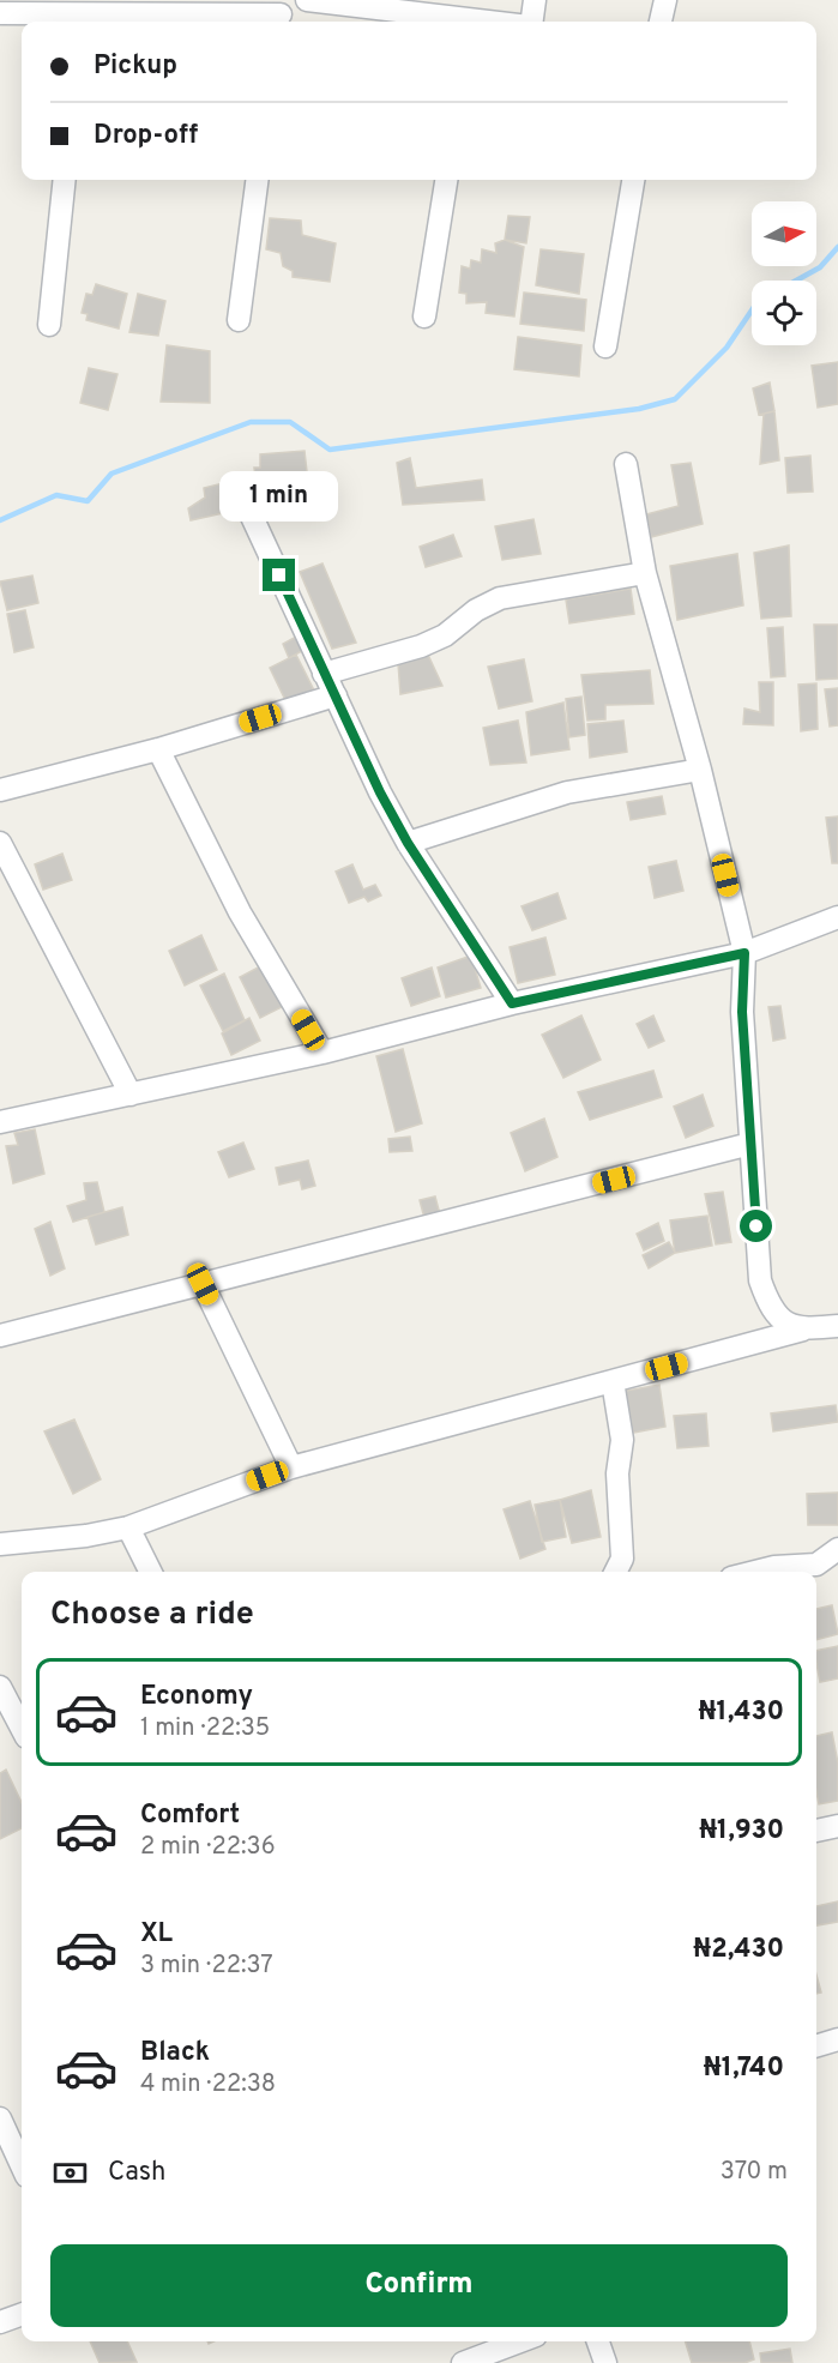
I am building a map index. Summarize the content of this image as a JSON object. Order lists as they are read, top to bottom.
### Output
{
  "north": "right",
  "page": {
    "banner": ["Pickup", "Drop-off"],
    "bubble": "1 min",
    "heading": "Choose a ride",
    "list": [
      {
        "name": "Economy",
        "note": "1 min · 22:35",
        "value": "₦1,430"
      },
      {
        "name": "Comfort",
        "note": "2 min · 22:36",
        "value": "₦1,930"
      },
      {
        "name": "XL",
        "note": "3 min · 22:37",
        "value": "₦2,430"
      },
      {
        "name": "Black",
        "note": "4 min · 22:38",
        "value": "₦1,740"
      }
    ],
    "pay": ["Cash", "370 m"],
    "buttons": "Confirm"
  }
}
